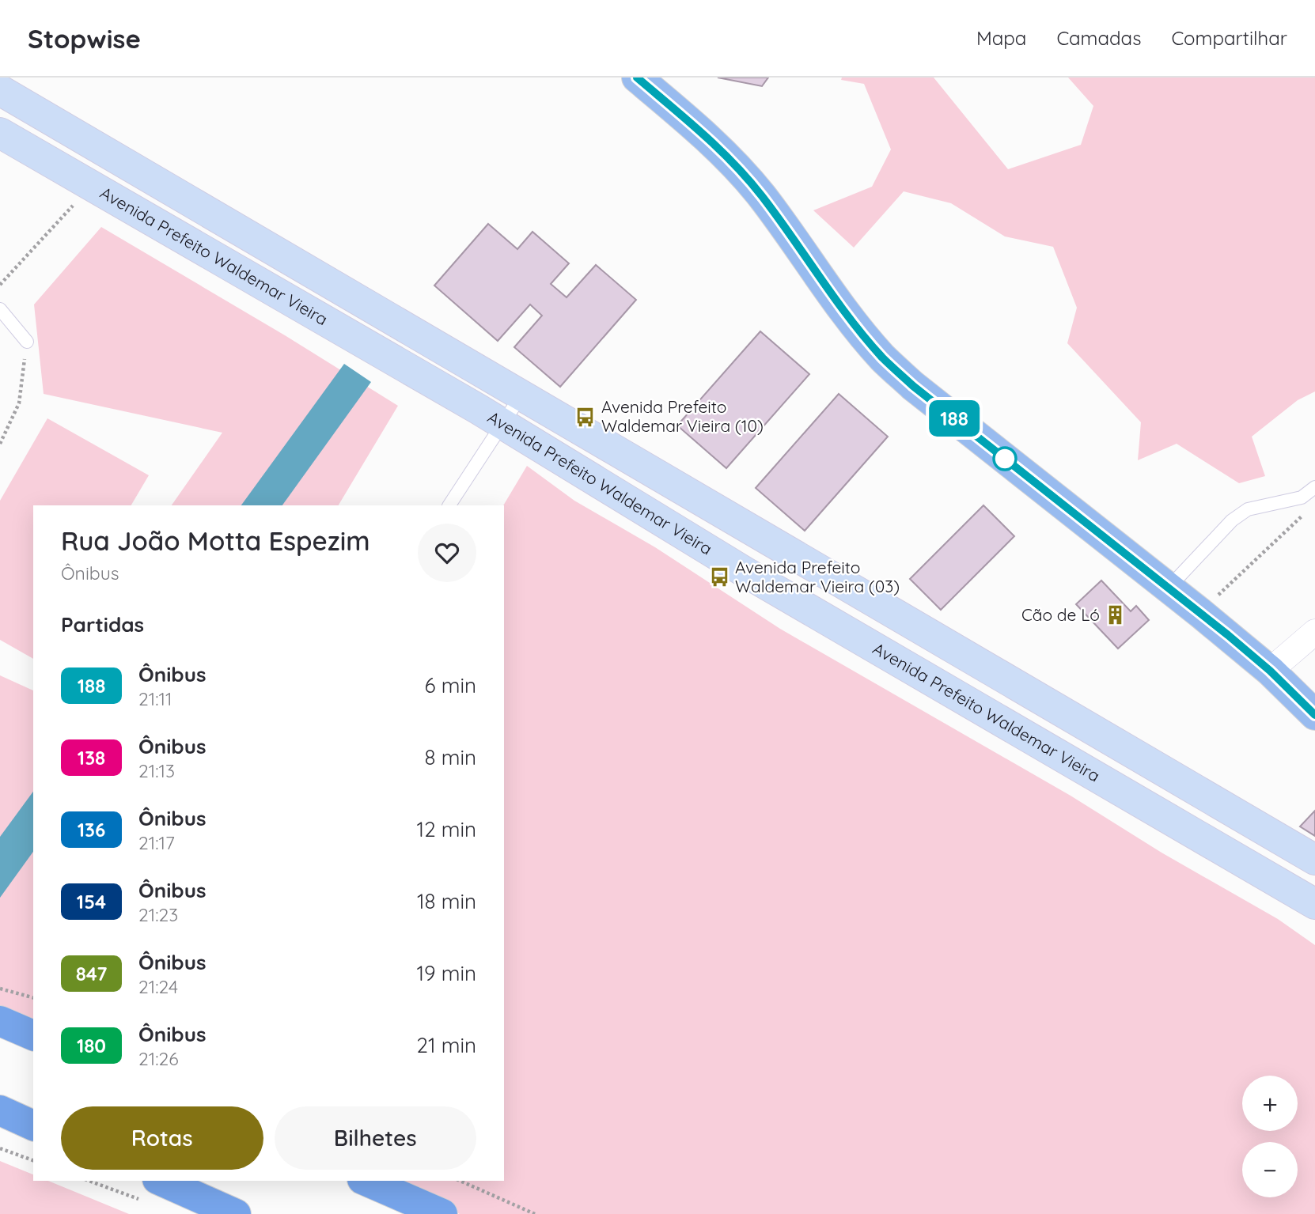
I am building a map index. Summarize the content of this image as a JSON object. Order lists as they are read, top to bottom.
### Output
{
  "streets": {
    "main road": ["Avenida Prefeito Waldemar Vieira"]
  },
  "places": {
    "bus stop": ["Avenida Prefeito Waldemar Vieira (10)", "Avenida Prefeito Waldemar Vieira (03)"],
    "building": ["Cão de Ló"]
  },
  "lines": ["bus line 188"],
  "page": {
    "header": "Stopwise",
    "nav": ["Mapa", "Camadas", "Compartilhar"],
    "on_map": "188",
    "heading": [
      ["Rua João Motta Espezim", "Ônibus"],
      "Partidas"
    ],
    "list": [
      {
        "mark": "188",
        "name": "Ônibus",
        "note": "21:11",
        "value": "6 min"
      },
      {
        "mark": "138",
        "name": "Ônibus",
        "note": "21:13",
        "value": "8 min"
      },
      {
        "mark": "136",
        "name": "Ônibus",
        "note": "21:17",
        "value": "12 min"
      },
      {
        "mark": "154",
        "name": "Ônibus",
        "note": "21:23",
        "value": "18 min"
      },
      {
        "mark": "847",
        "name": "Ônibus",
        "note": "21:24",
        "value": "19 min"
      },
      {
        "mark": "180",
        "name": "Ônibus",
        "note": "21:26",
        "value": "21 min"
      }
    ],
    "map_buttons": ["+", "−"],
    "buttons": ["Rotas", "Bilhetes"]
  }
}
